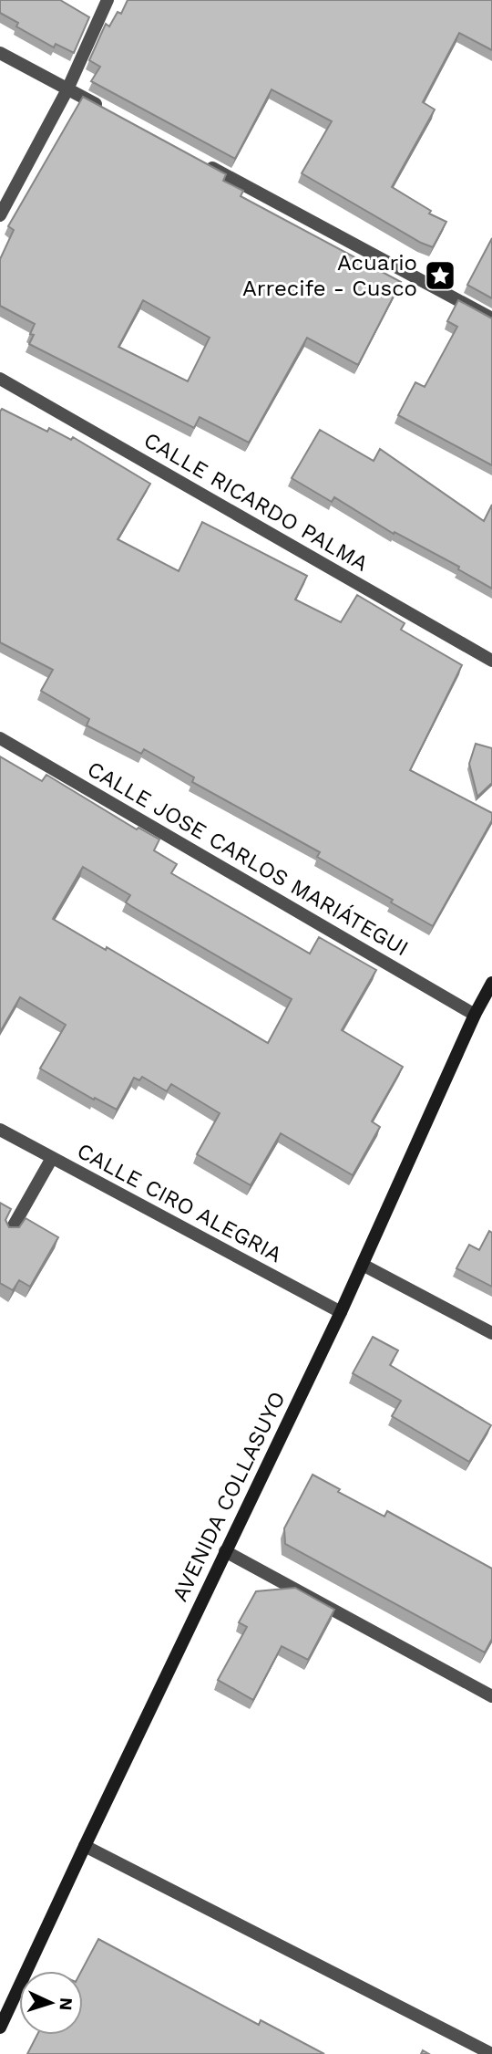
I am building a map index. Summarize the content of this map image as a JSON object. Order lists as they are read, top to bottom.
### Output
{
  "streets": {
    "street": [
      "CALLE RICARDO PALMA",
      "CALLE JOSE CARLOS MARIÁTEGUI",
      "CALLE CIRO ALEGRIA",
      "AVENIDA COLLASUYO"
    ]
  },
  "crossings": [
    ["CALLE JOSE CARLOS MARIÁTEGUI", "AVENIDA COLLASUYO"],
    ["CALLE CIRO ALEGRIA", "AVENIDA COLLASUYO"]
  ],
  "places": {
    "place": ["Acuario Arrecife - Cusco"]
  },
  "north": "right"
}
